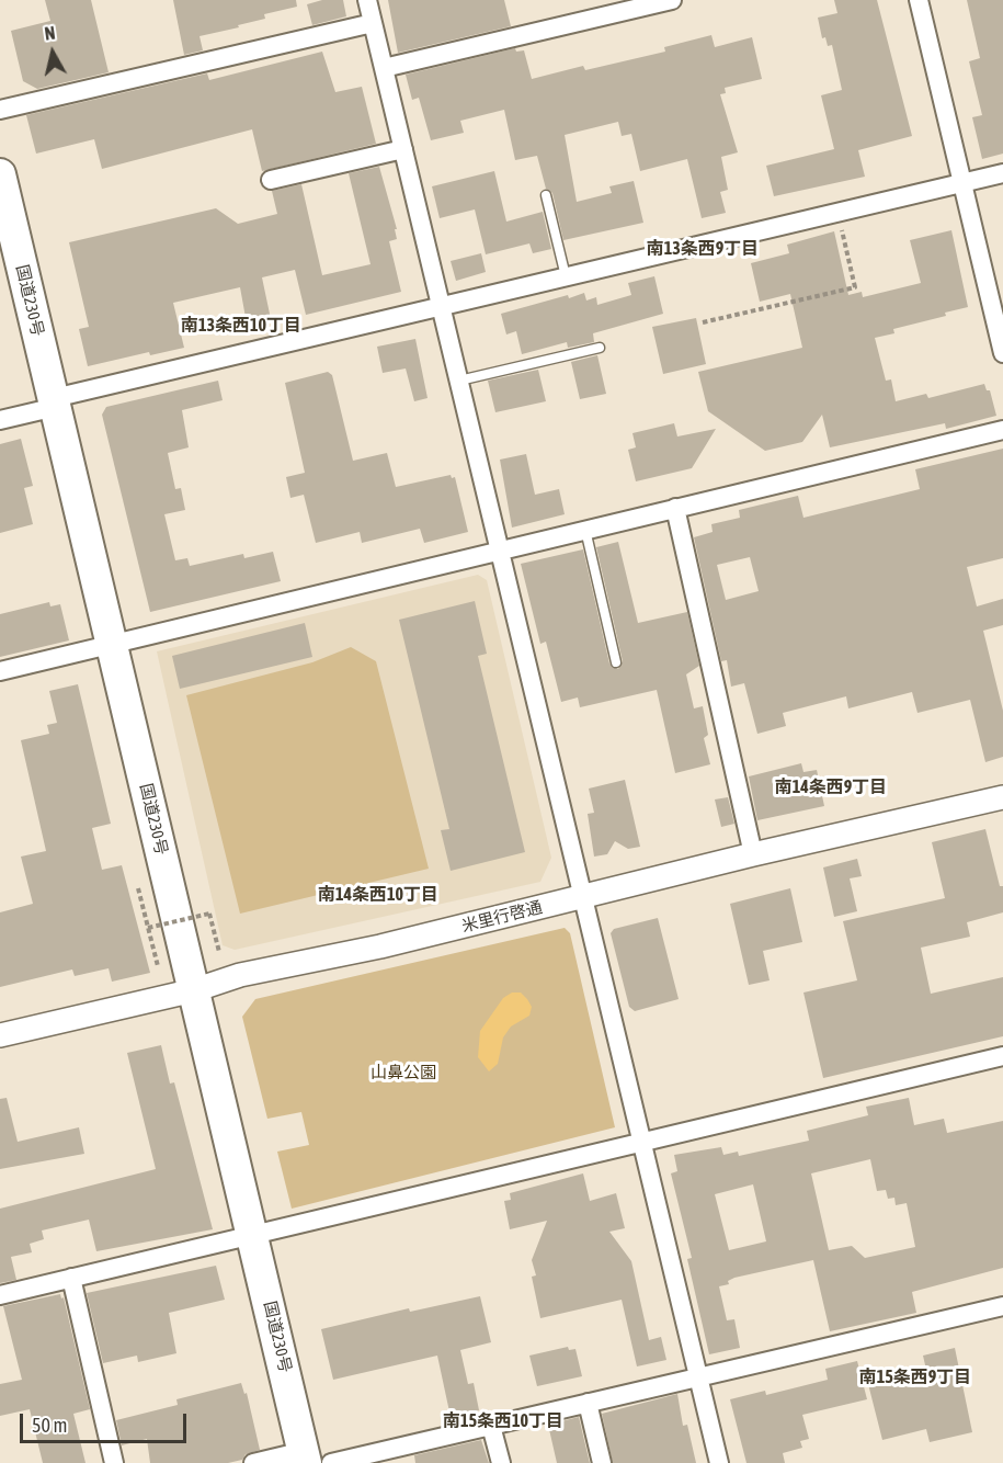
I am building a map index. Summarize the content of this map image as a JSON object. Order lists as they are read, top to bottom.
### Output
{
  "streets": {
    "highway": ["国道230号"],
    "street": ["米里行啓通"]
  },
  "crossings": [
    ["国道230号", "米里行啓通"]
  ],
  "districts": [
    "南13条西9丁目",
    "南13条西10丁目",
    "南14条西9丁目",
    "南14条西10丁目",
    "南15条西9丁目",
    "南15条西10丁目"
  ],
  "parks": ["山鼻公園"],
  "scale_bar": "50 m",
  "north": "top"
}
